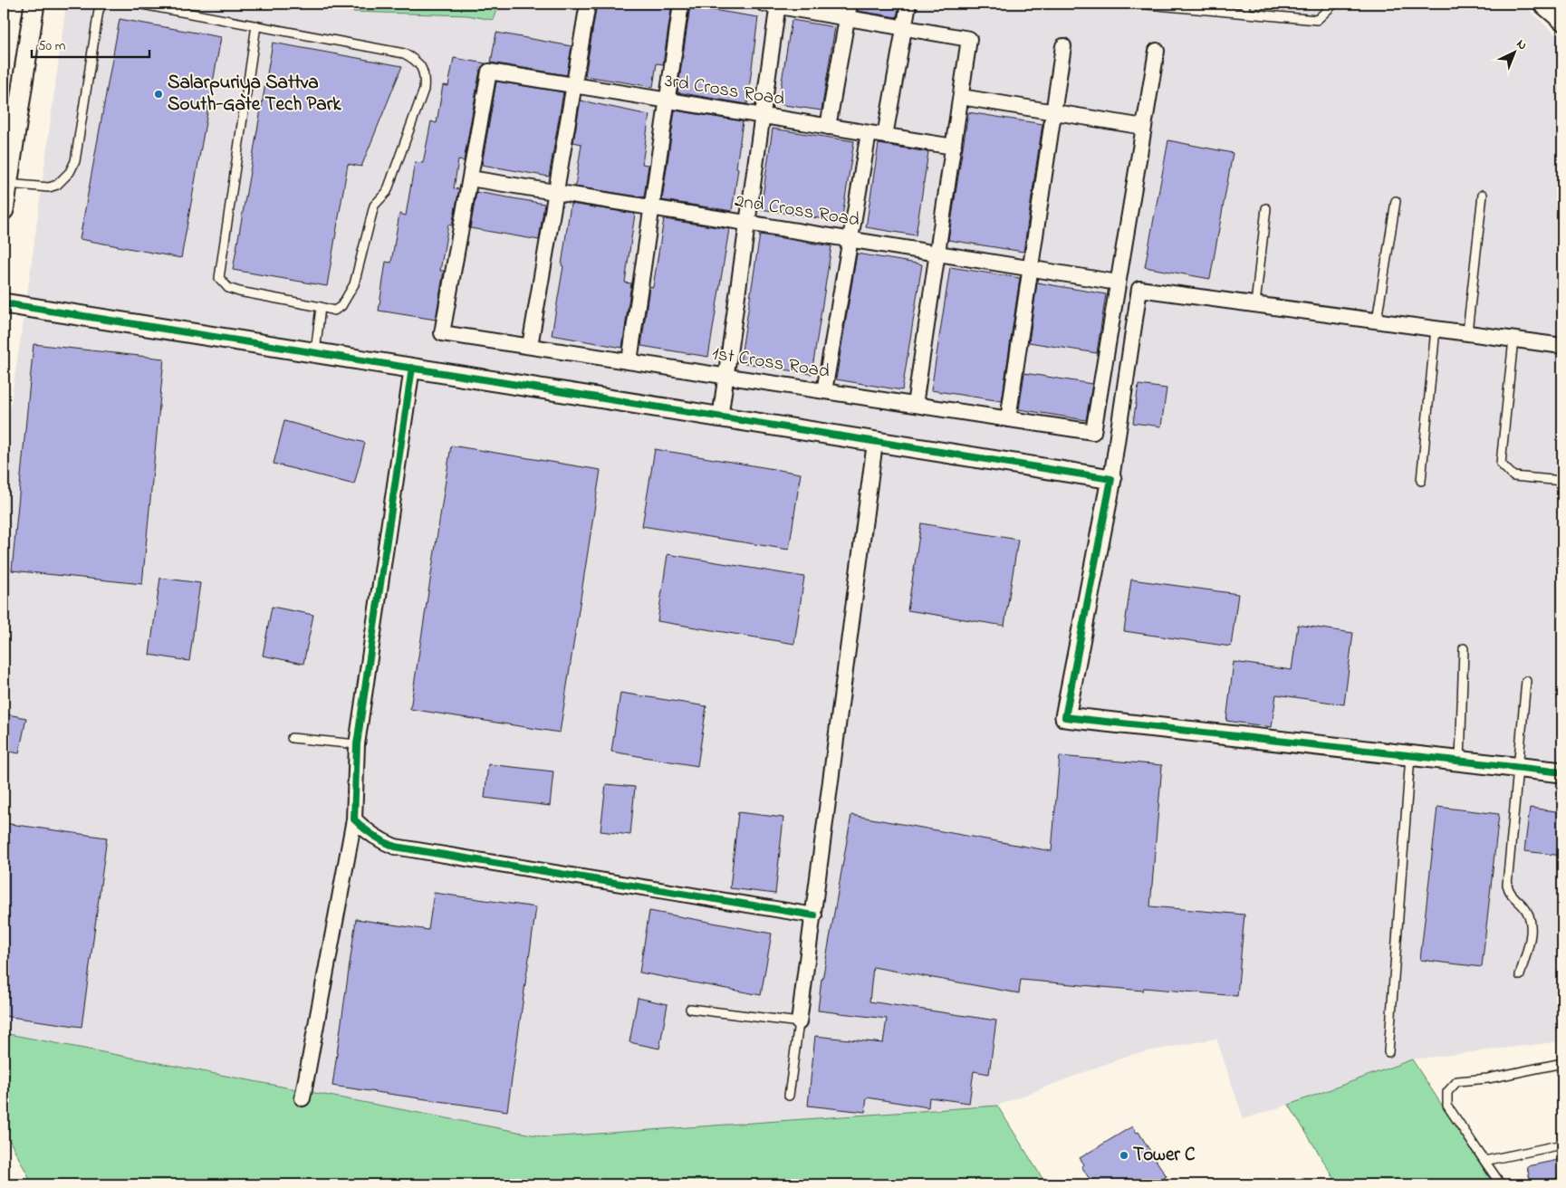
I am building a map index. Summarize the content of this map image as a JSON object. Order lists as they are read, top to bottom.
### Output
{
  "streets": {
    "street": ["3rd Cross Road", "2nd Cross Road", "1st Cross Road"]
  },
  "crossings": [
    ["3rd Cross Road", "2nd Cross Road"],
    ["3rd Cross Road", "1st Cross Road"],
    ["2nd Cross Road", "1st Cross Road"]
  ],
  "places": ["Salarpuriya Sattva South-Gate Tech Park", "Tower C"],
  "scale_bar": "50 m",
  "north": "top right"
}
